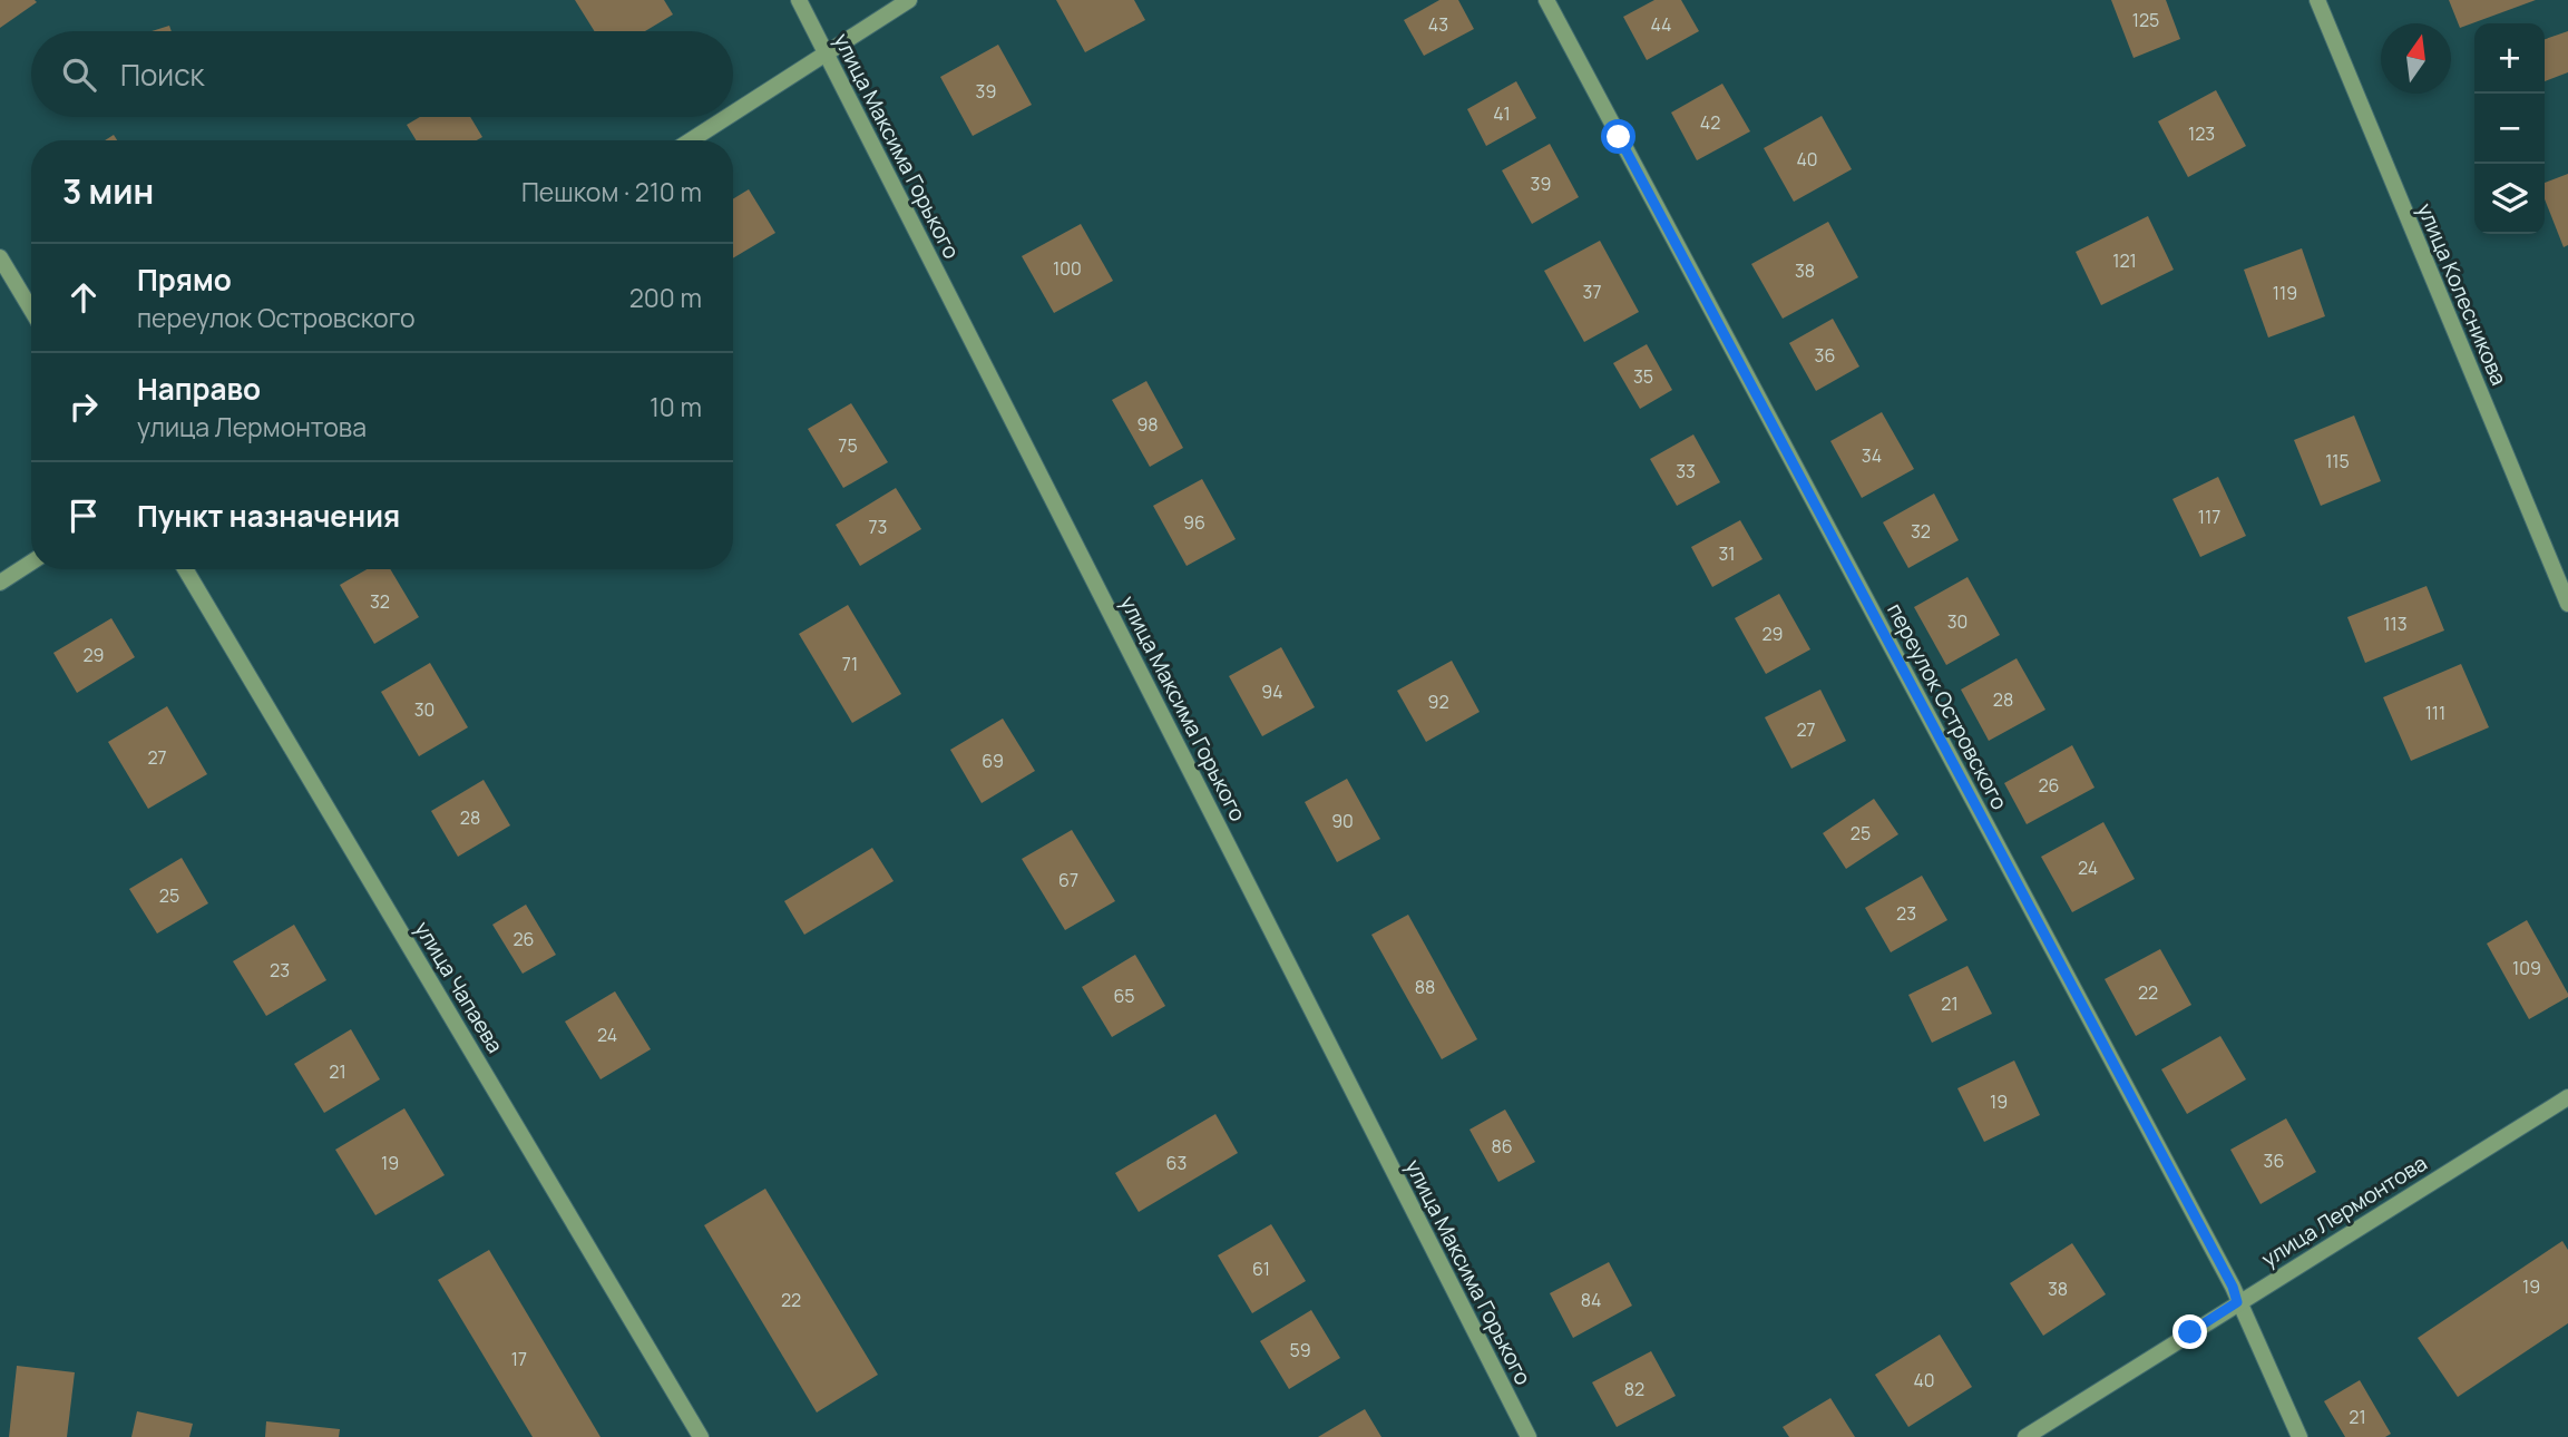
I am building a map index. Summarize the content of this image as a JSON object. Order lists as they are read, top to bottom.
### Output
{
  "streets": {
    "street": [
      "улица Максима Горького",
      "улица Колесникова",
      "переулок Островского",
      "улица Чапаева",
      "улица Лермонтова"
    ]
  },
  "crossings": [
    ["переулок Островского", "улица Лермонтова"]
  ],
  "house_numbers": [
    "125",
    "43",
    "44",
    "39",
    "41",
    "42",
    "123",
    "40",
    "39",
    "121",
    "100",
    "38",
    "37",
    "119",
    "36",
    "35",
    "98",
    "75",
    "34",
    "115",
    "33",
    "117",
    "96",
    "73",
    "32",
    "31",
    "32",
    "30",
    "113",
    "29",
    "29",
    "71",
    "94",
    "28",
    "92",
    "30",
    "111",
    "27",
    "27",
    "69",
    "26",
    "28",
    "90",
    "25",
    "24",
    "67",
    "25",
    "23",
    "26",
    "109",
    "23",
    "88",
    "22",
    "65",
    "21",
    "24",
    "21",
    "19",
    "86",
    "36",
    "19",
    "63",
    "61",
    "19",
    "38",
    "22",
    "84",
    "59",
    "17",
    "40",
    "82",
    "21"
  ],
  "north": "top",
  "page": {
    "map_buttons": ["+", "−"],
    "search": "Поиск",
    "heading": ["3 мин", "Пешком · 210 m"],
    "list": [
      ["Прямо", "переулок Островского", "200 m"],
      ["Направо", "улица Лермонтова", "10 m"],
      "Пункт назначения"
    ]
  }
}
